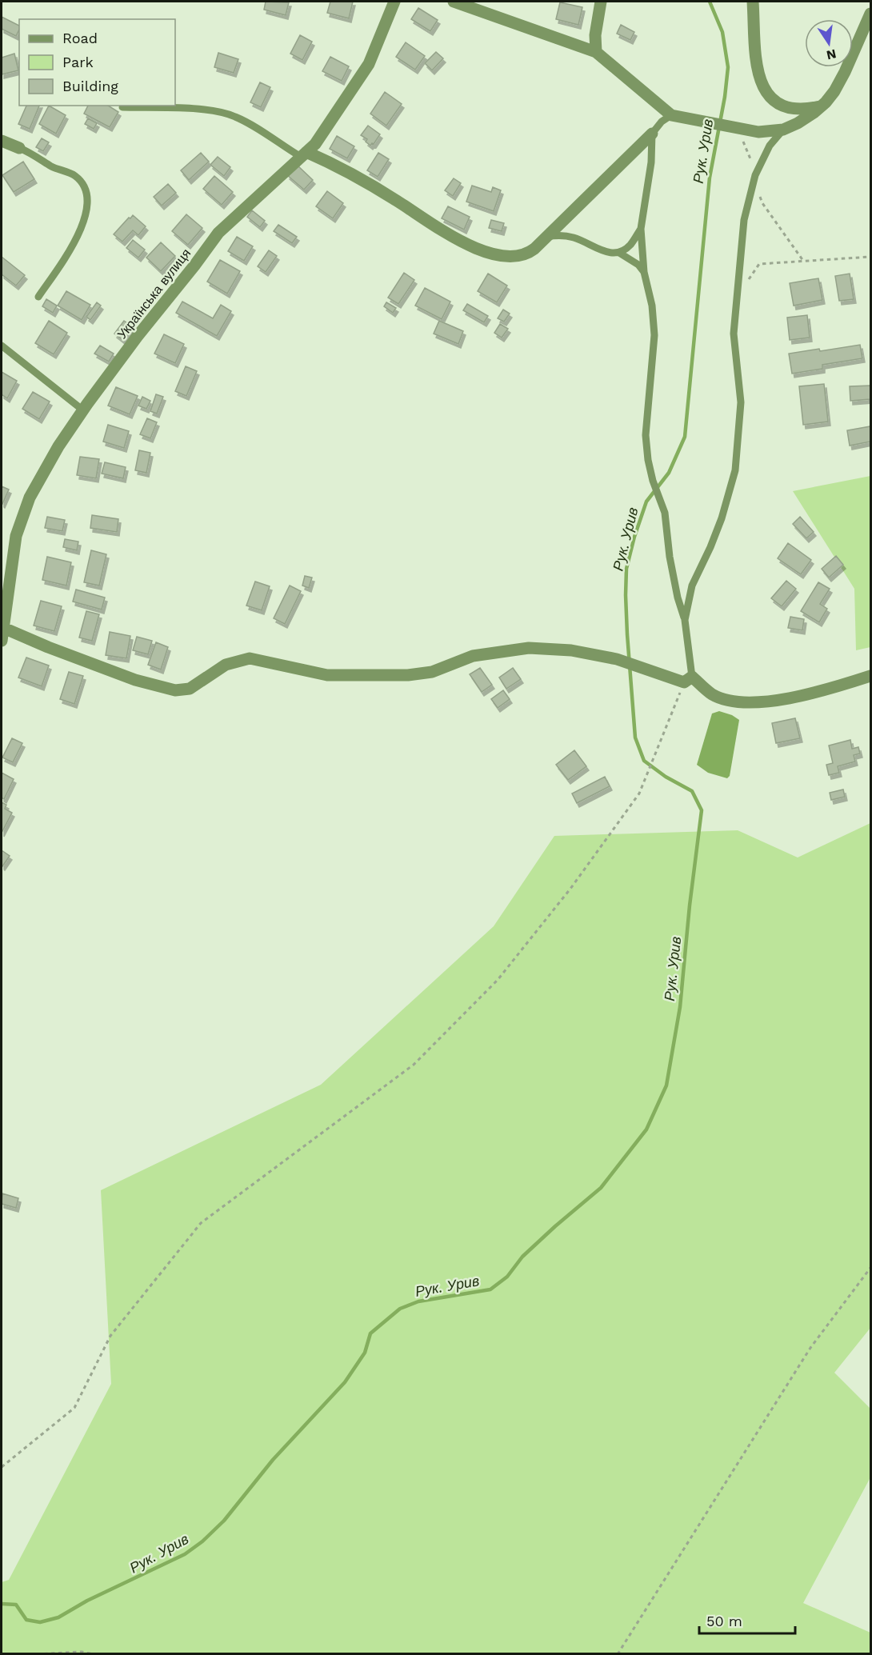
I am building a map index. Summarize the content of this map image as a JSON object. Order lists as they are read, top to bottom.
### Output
{
  "streets": {
    "street": ["Українська вулиця"]
  },
  "water": ["Рук. Урив"],
  "legend": ["Road", "Park", "Building"],
  "scale_bar": "50 m",
  "north": "bottom"
}
